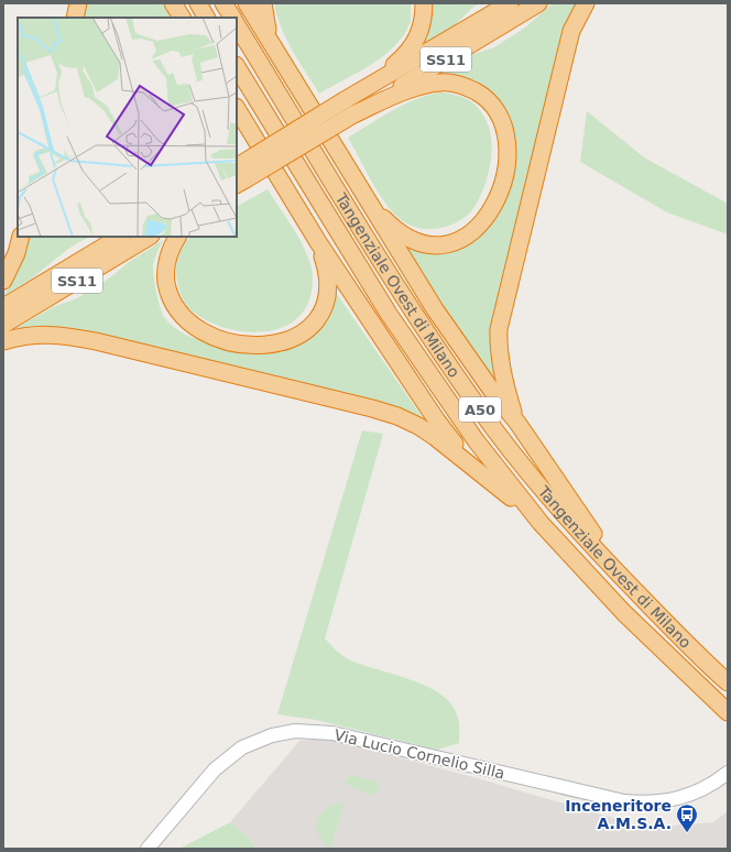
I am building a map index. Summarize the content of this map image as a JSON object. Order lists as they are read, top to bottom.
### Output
{
  "streets": {
    "highway": ["SS11", "Tangenziale Ovest di Milano", "A50"],
    "street": ["Via Lucio Cornelio Silla"]
  },
  "places": {
    "bus stop": ["Inceneritore A.M.S.A."]
  }
}
